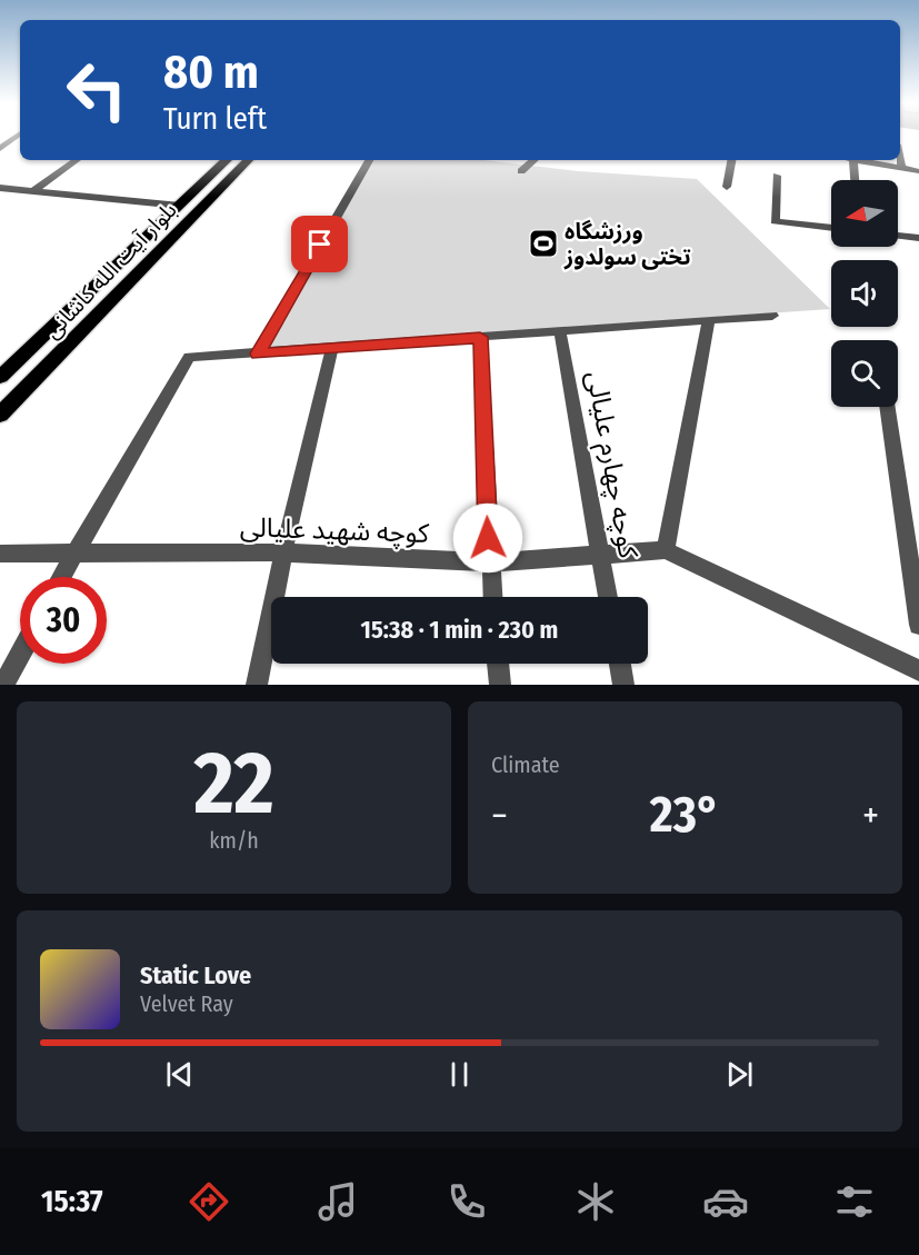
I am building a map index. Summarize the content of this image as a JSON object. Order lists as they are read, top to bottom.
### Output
{
  "streets": {
    "main road": ["بلوار آیت الله کاشانی"],
    "street": ["کوچه چهارم علیالی", "کوچه شهید علیالی"]
  },
  "crossings": [
    ["کوچه چهارم علیالی", "کوچه شهید علیالی"]
  ],
  "places": {
    "sports": ["ورزشگاه تختی سولدوز"]
  },
  "north": "left",
  "page": {
    "turn": ["80 m", "Turn left"],
    "limit": "30",
    "trip": "15:38 · 1 min · 230 m",
    "tile": [
      ["22", "km/h"],
      "Climate"
    ],
    "heat": ["−", "23°", "+"],
    "song": ["Static Love", "Velvet Ray"],
    "tabs": "15:37"
  }
}
